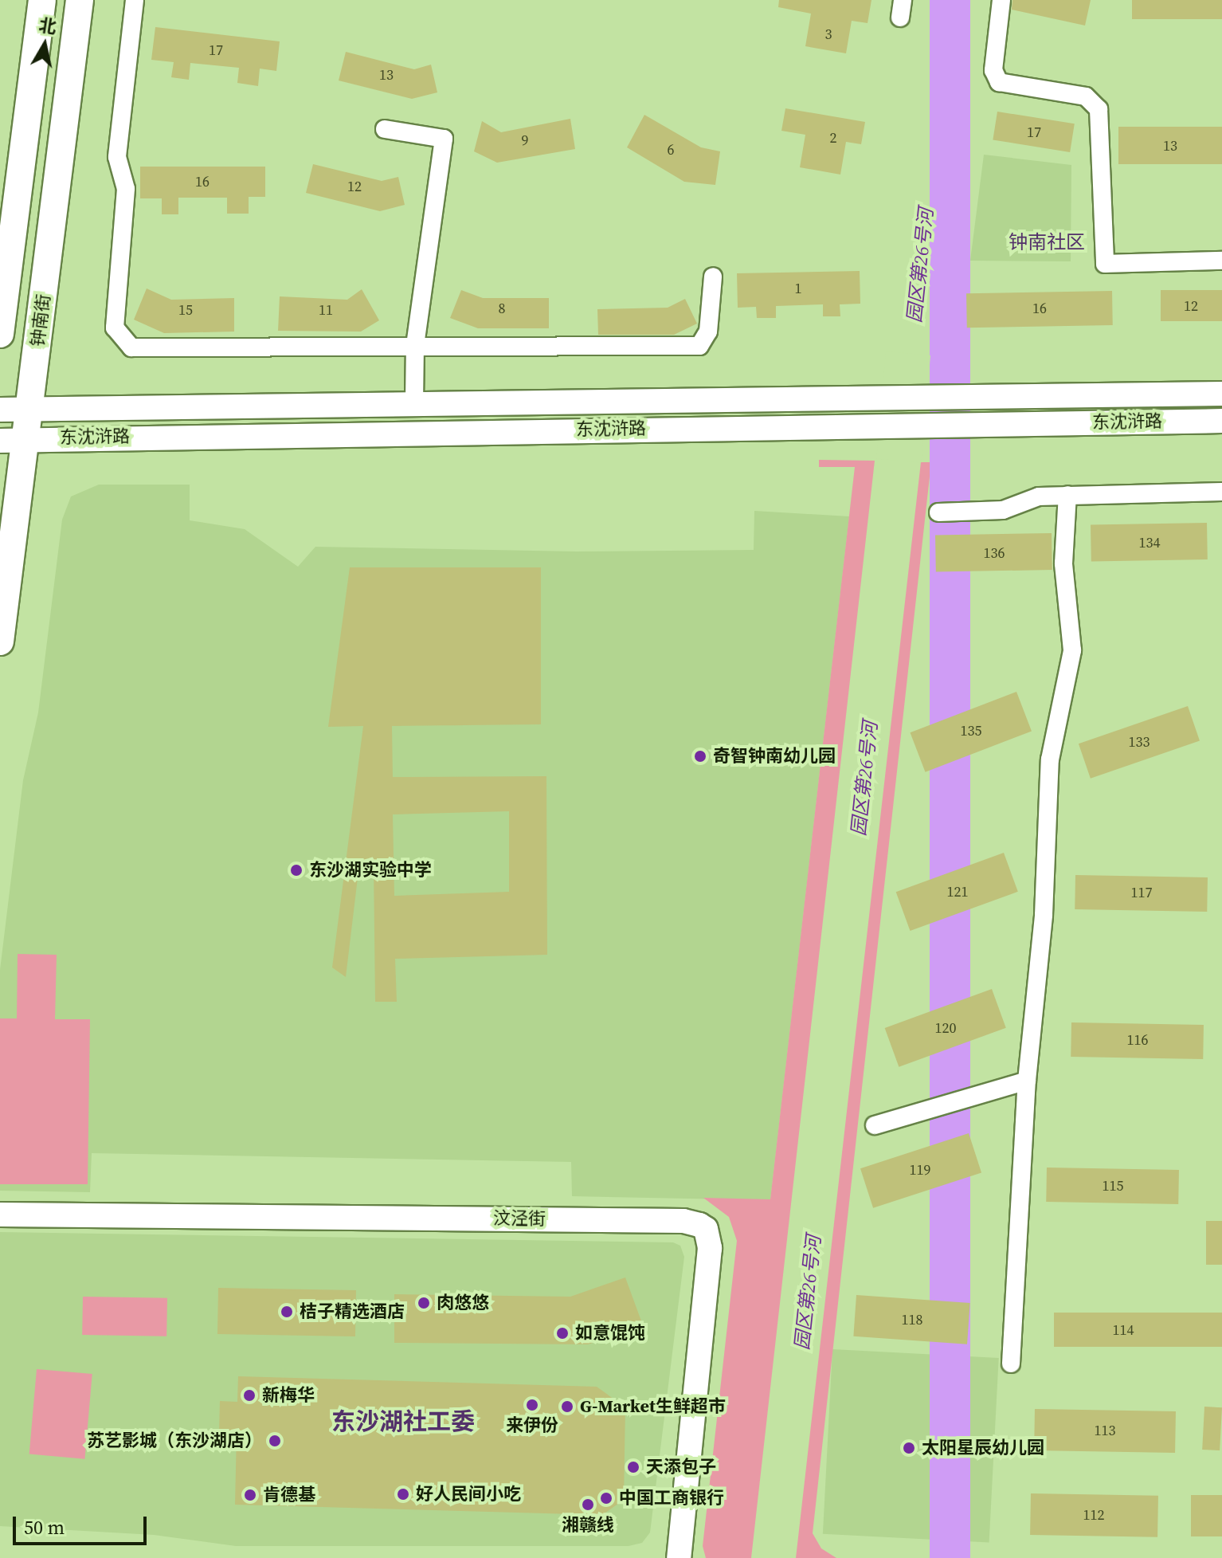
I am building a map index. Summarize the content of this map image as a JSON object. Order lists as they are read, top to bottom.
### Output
{
  "streets": {
    "main road": ["钟南街", "东沈浒路", "汶泾街"]
  },
  "crossings": [
    ["钟南街", "东沈浒路"]
  ],
  "districts": ["钟南社区", "东沙湖社工委"],
  "water": ["园区第26号河"],
  "places": [
    "奇智钟南幼儿园",
    "东沙湖实验中学",
    "肉悠悠",
    "桔子精选酒店",
    "如意馄饨",
    "新梅华",
    "来伊份",
    "G-Market生鲜超市",
    "苏艺影城（东沙湖店）",
    "太阳星辰幼儿园",
    "天添包子",
    "好人民间小吃",
    "肯德基",
    "中国工商银行",
    "湘赣线"
  ],
  "house_numbers": [
    "3",
    "17",
    "13",
    "17",
    "2",
    "9",
    "13",
    "6",
    "16",
    "12",
    "1",
    "12",
    "8",
    "16",
    "15",
    "11",
    "134",
    "136",
    "135",
    "133",
    "121",
    "117",
    "120",
    "116",
    "119",
    "115",
    "118",
    "114",
    "113",
    "112"
  ],
  "scale_bar": "50 m",
  "north": "top"
}
